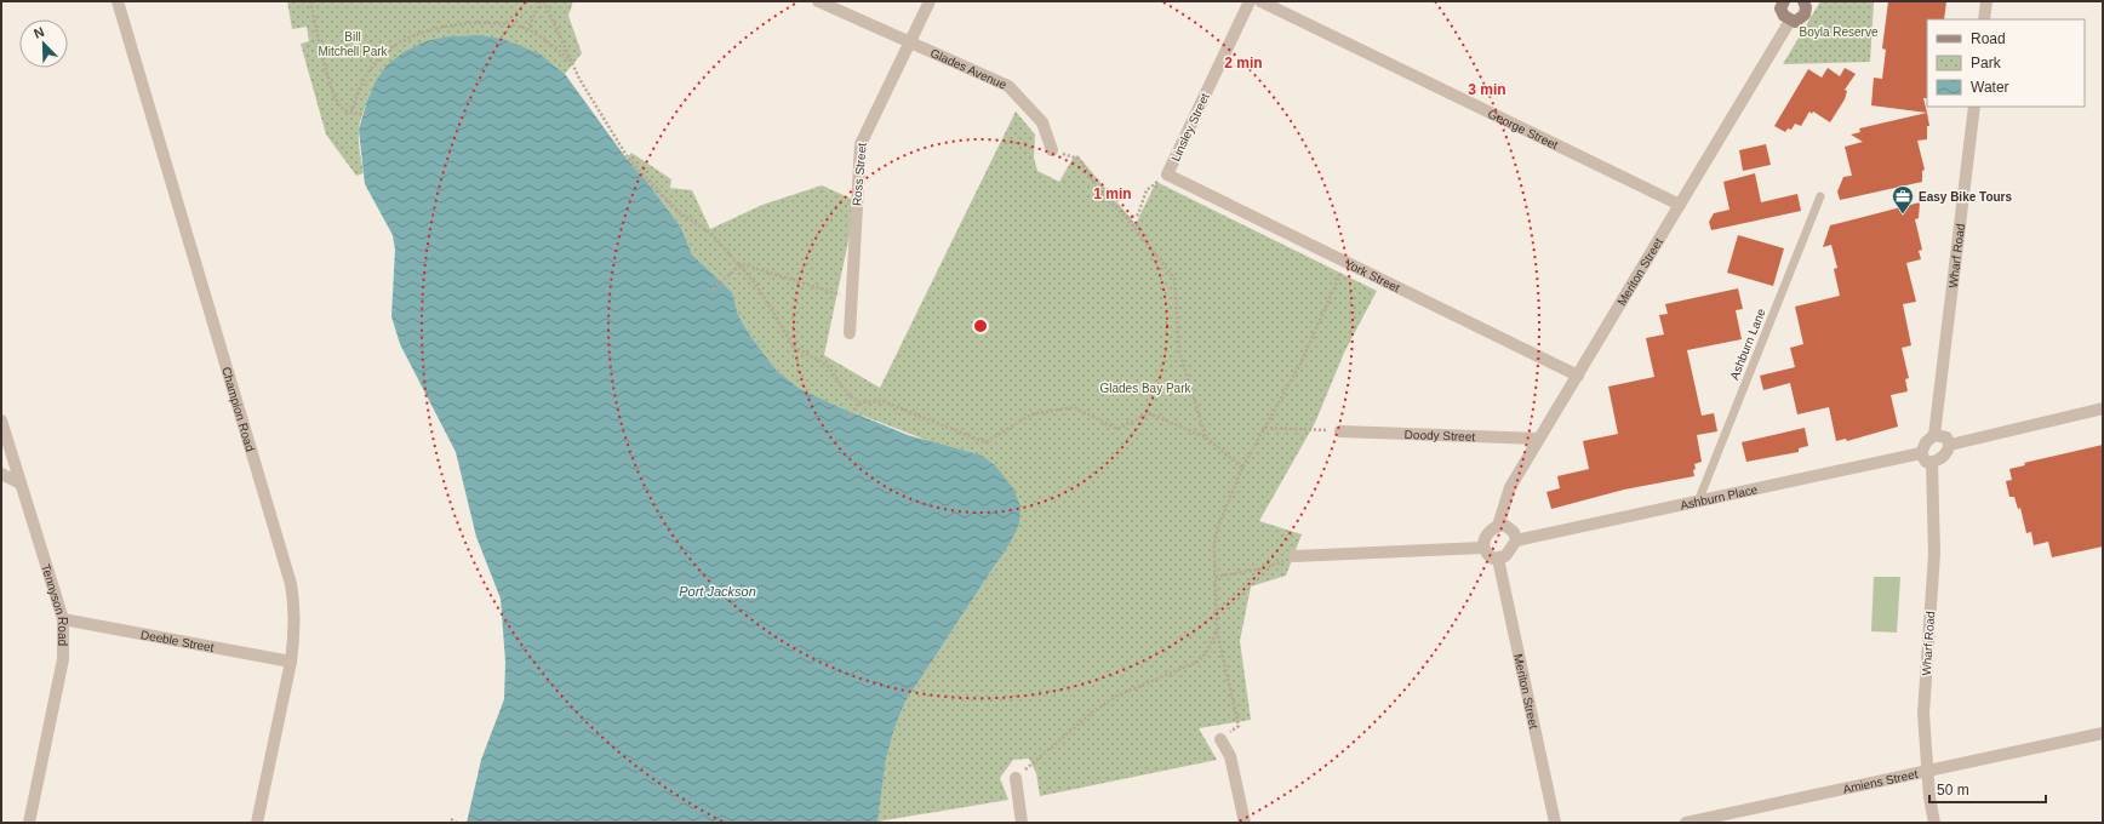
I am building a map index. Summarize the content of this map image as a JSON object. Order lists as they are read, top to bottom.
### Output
{
  "streets": {
    "street": [
      "Glades Avenue",
      "Linsley Street",
      "George Street",
      "Ross Street",
      "Wharf Road",
      "Meriton Street",
      "York Street",
      "Champion Road",
      "Doody Street",
      "Ashburn Place",
      "Tennyson Road",
      "Deeble Street",
      "Amiens Street"
    ],
    "lane": ["Ashburn Lane"]
  },
  "crossings": [
    ["Glades Avenue", "Ross Street"],
    ["Linsley Street", "York Street"],
    ["George Street", "Meriton Street"],
    ["Wharf Road", "Ashburn Place"],
    ["Wharf Road", "Amiens Street"],
    ["Meriton Street", "York Street"],
    ["Meriton Street", "Doody Street"],
    ["Meriton Street", "Ashburn Place"],
    ["Ashburn Lane", "Ashburn Place"],
    ["Champion Road", "Deeble Street"],
    ["Tennyson Road", "Deeble Street"]
  ],
  "water": ["Port Jackson"],
  "parks": ["Boyla Reserve", "Bill Mitchell Park", "Glades Bay Park"],
  "places": {
    "office": ["Easy Bike Tours"]
  },
  "legend": ["Road", "Park", "Water"],
  "scale_bar": "50 m",
  "north": "top left",
  "rings": ["2 min", "3 min", "1 min"]
}
